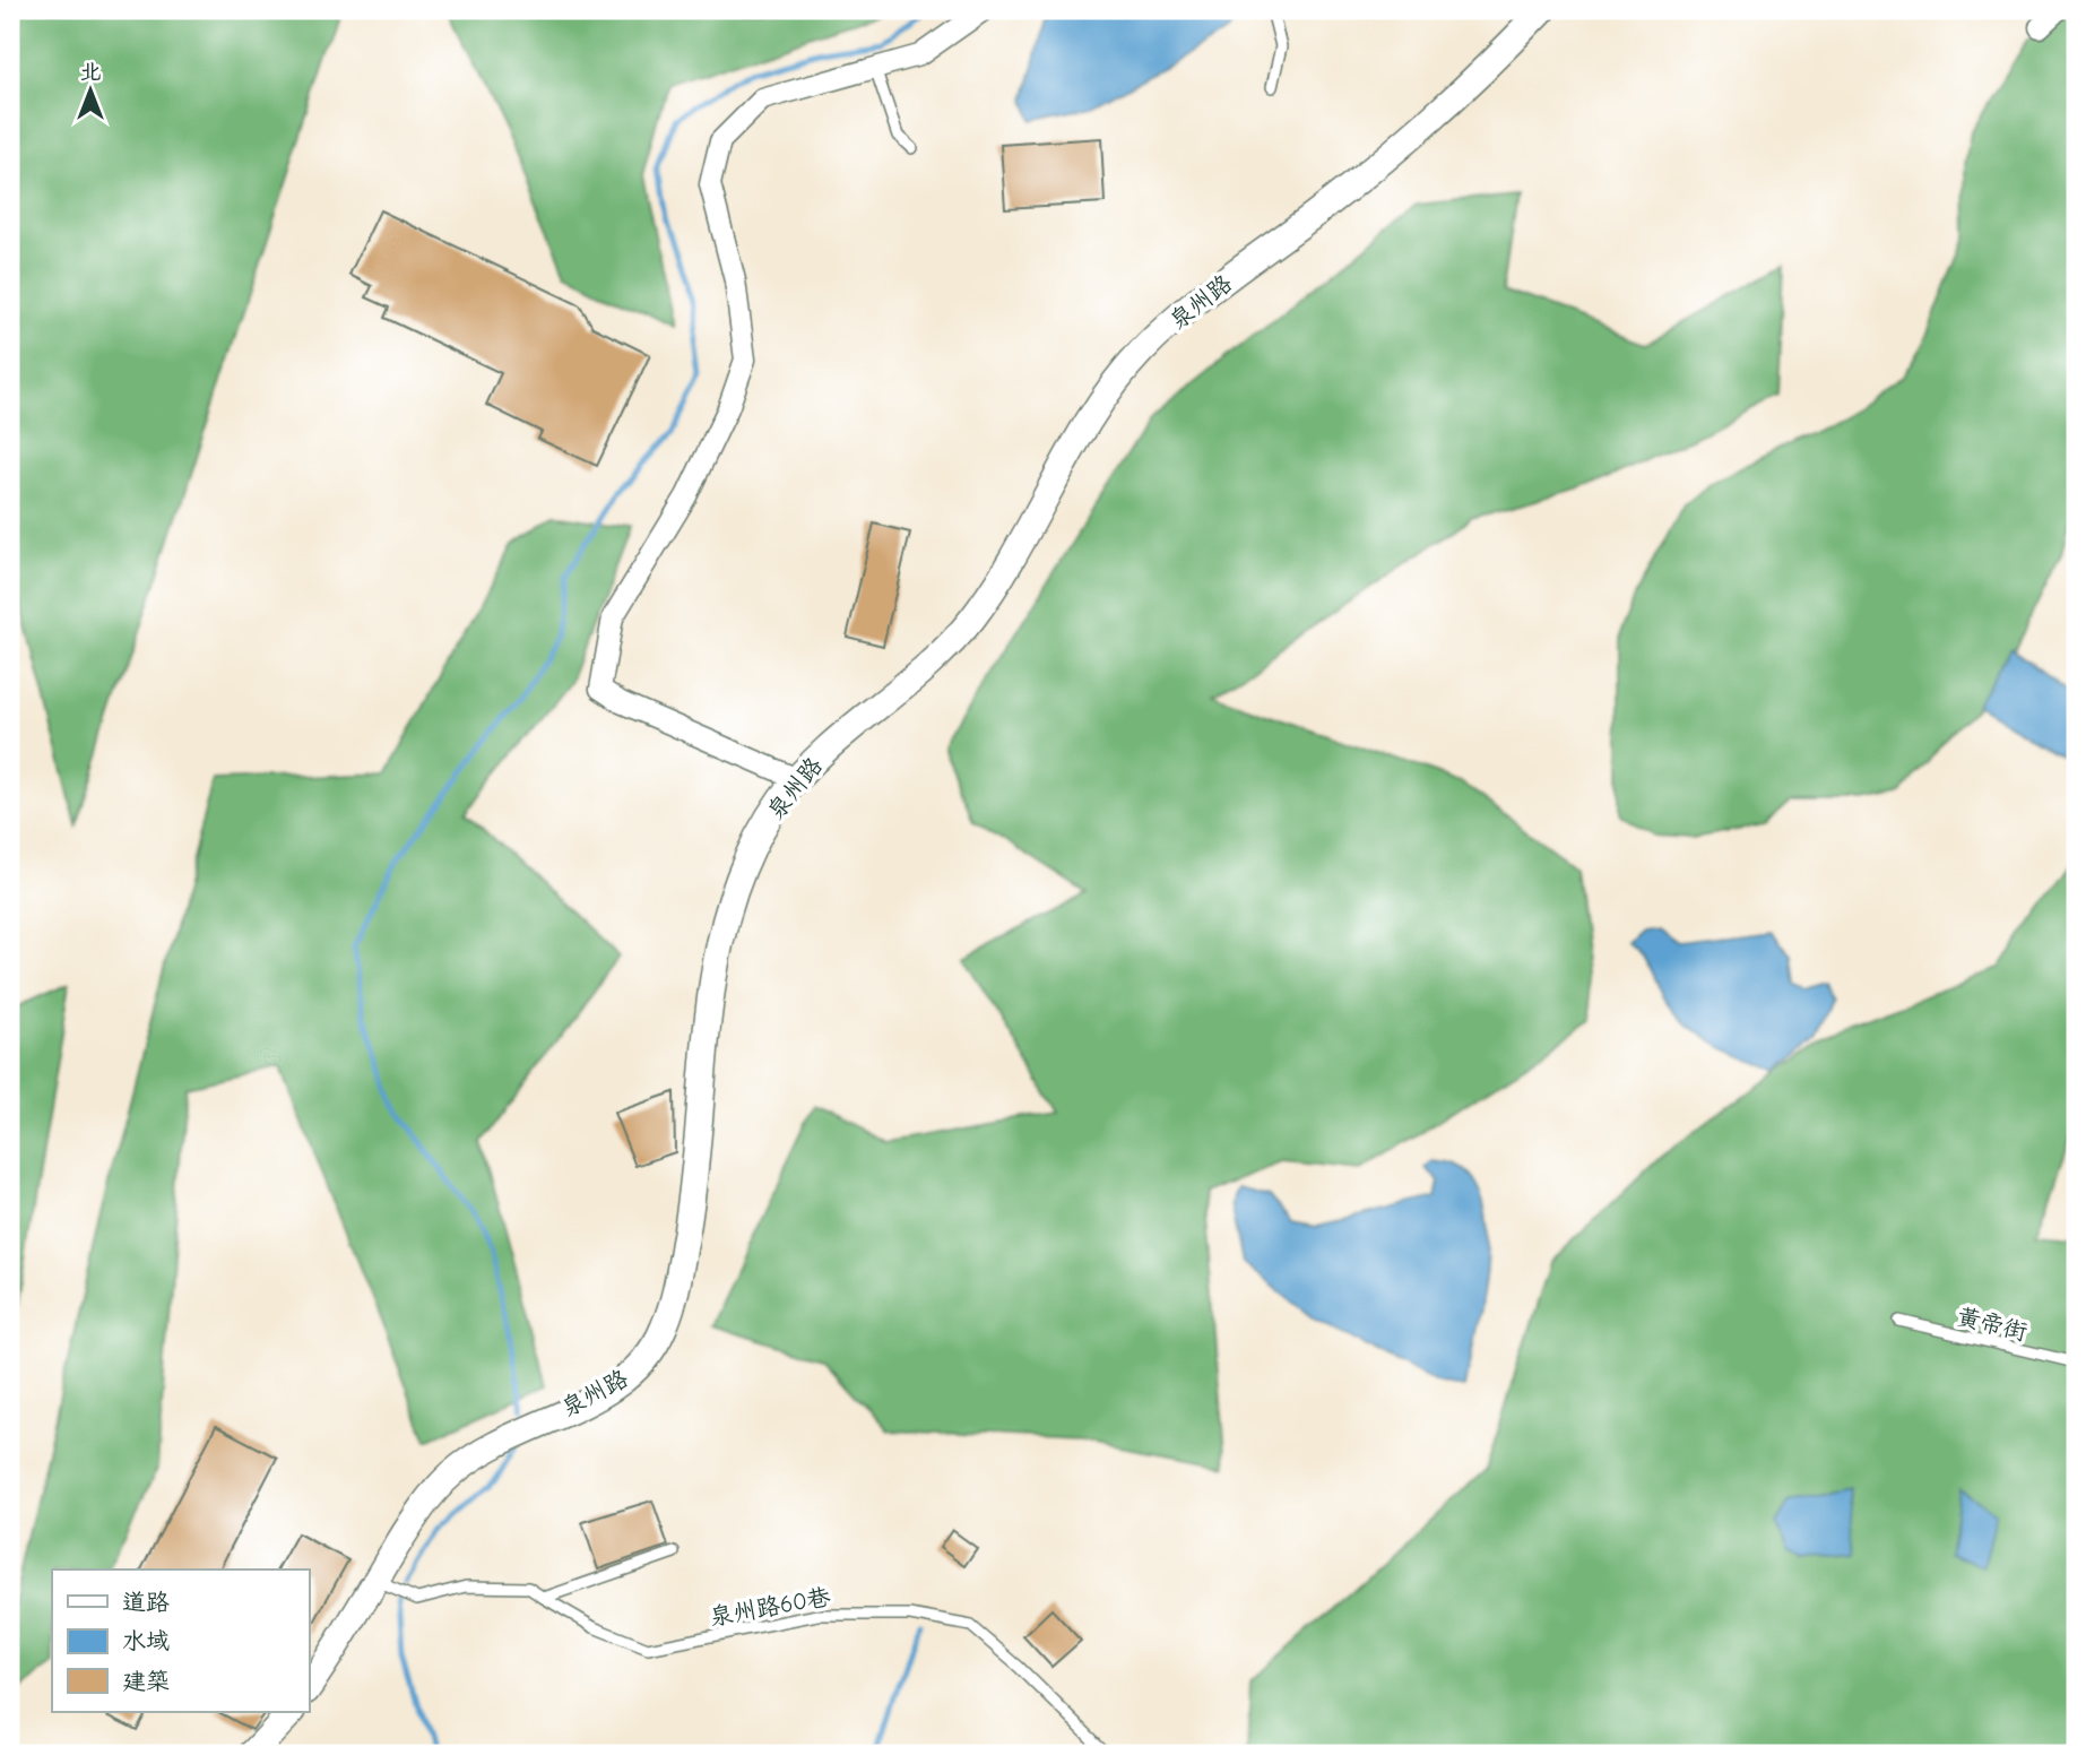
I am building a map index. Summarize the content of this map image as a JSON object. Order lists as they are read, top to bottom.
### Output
{
  "streets": {
    "street": ["泉州路"],
    "lane": ["黃帝街", "泉州路60巷"]
  },
  "crossings": [
    ["泉州路", "泉州路60巷"]
  ],
  "legend": ["道路", "水域", "建築"],
  "north": "top"
}
